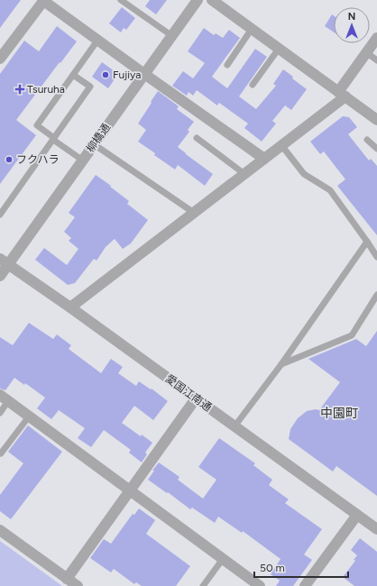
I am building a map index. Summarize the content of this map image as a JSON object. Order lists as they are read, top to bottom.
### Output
{
  "streets": {
    "street": ["柳橋通", "愛国江南通"]
  },
  "crossings": [
    ["柳橋通", "愛国江南通"]
  ],
  "districts": ["中園町"],
  "places": {
    "other": ["Fujiya", "フクハラ"],
    "health": ["Tsuruha"]
  },
  "scale_bar": "50 m",
  "north": "top"
}
